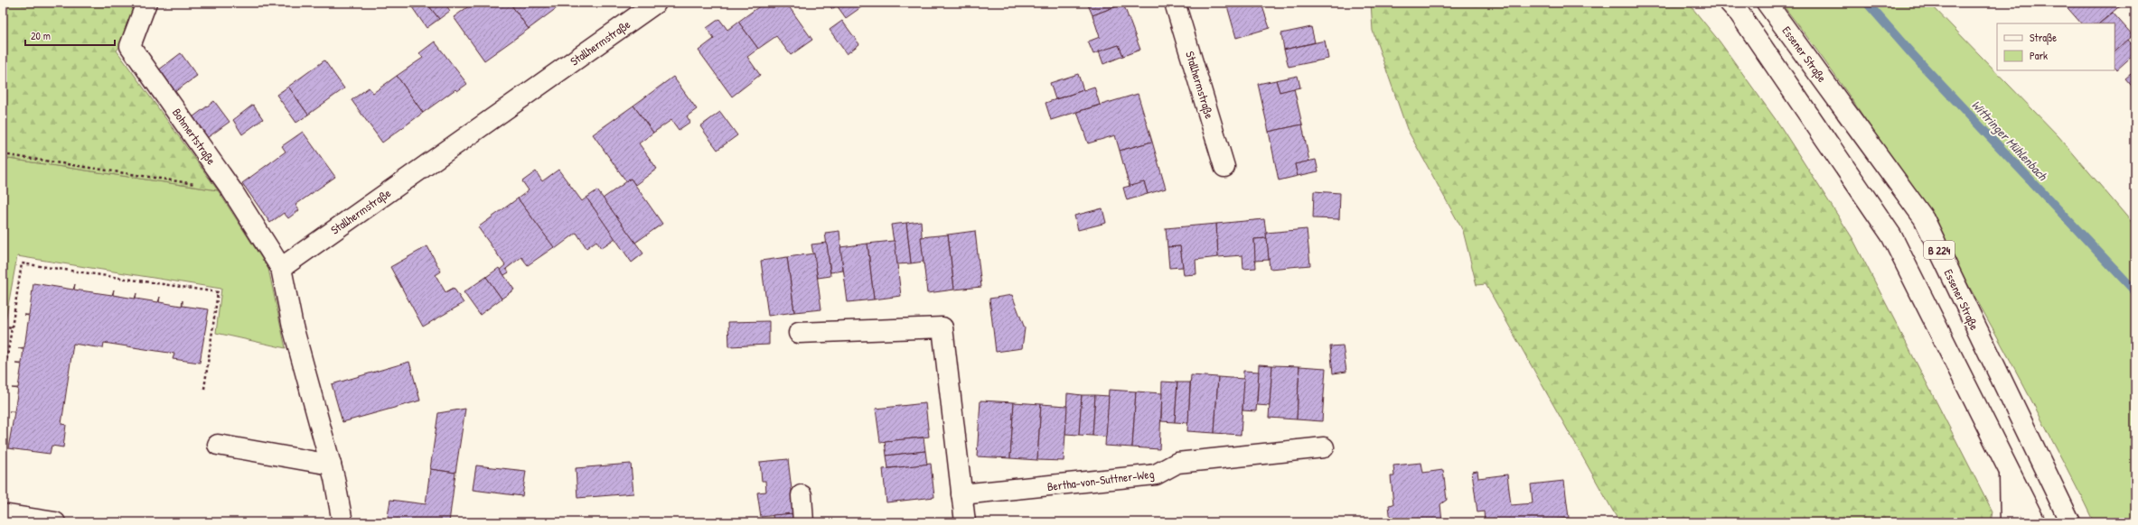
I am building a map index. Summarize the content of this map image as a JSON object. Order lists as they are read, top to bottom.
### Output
{
  "streets": {
    "street": [
      "Stallhermstraße",
      "Essener Straße",
      "Bohmertstraße",
      "B 224",
      "Bertha-von-Suttner-Weg"
    ]
  },
  "crossings": [
    ["Stallhermstraße", "Bohmertstraße"]
  ],
  "water": ["Wittringer Mühlenbach"],
  "legend": ["Straße", "Park"],
  "scale_bar": "20 m"
}
